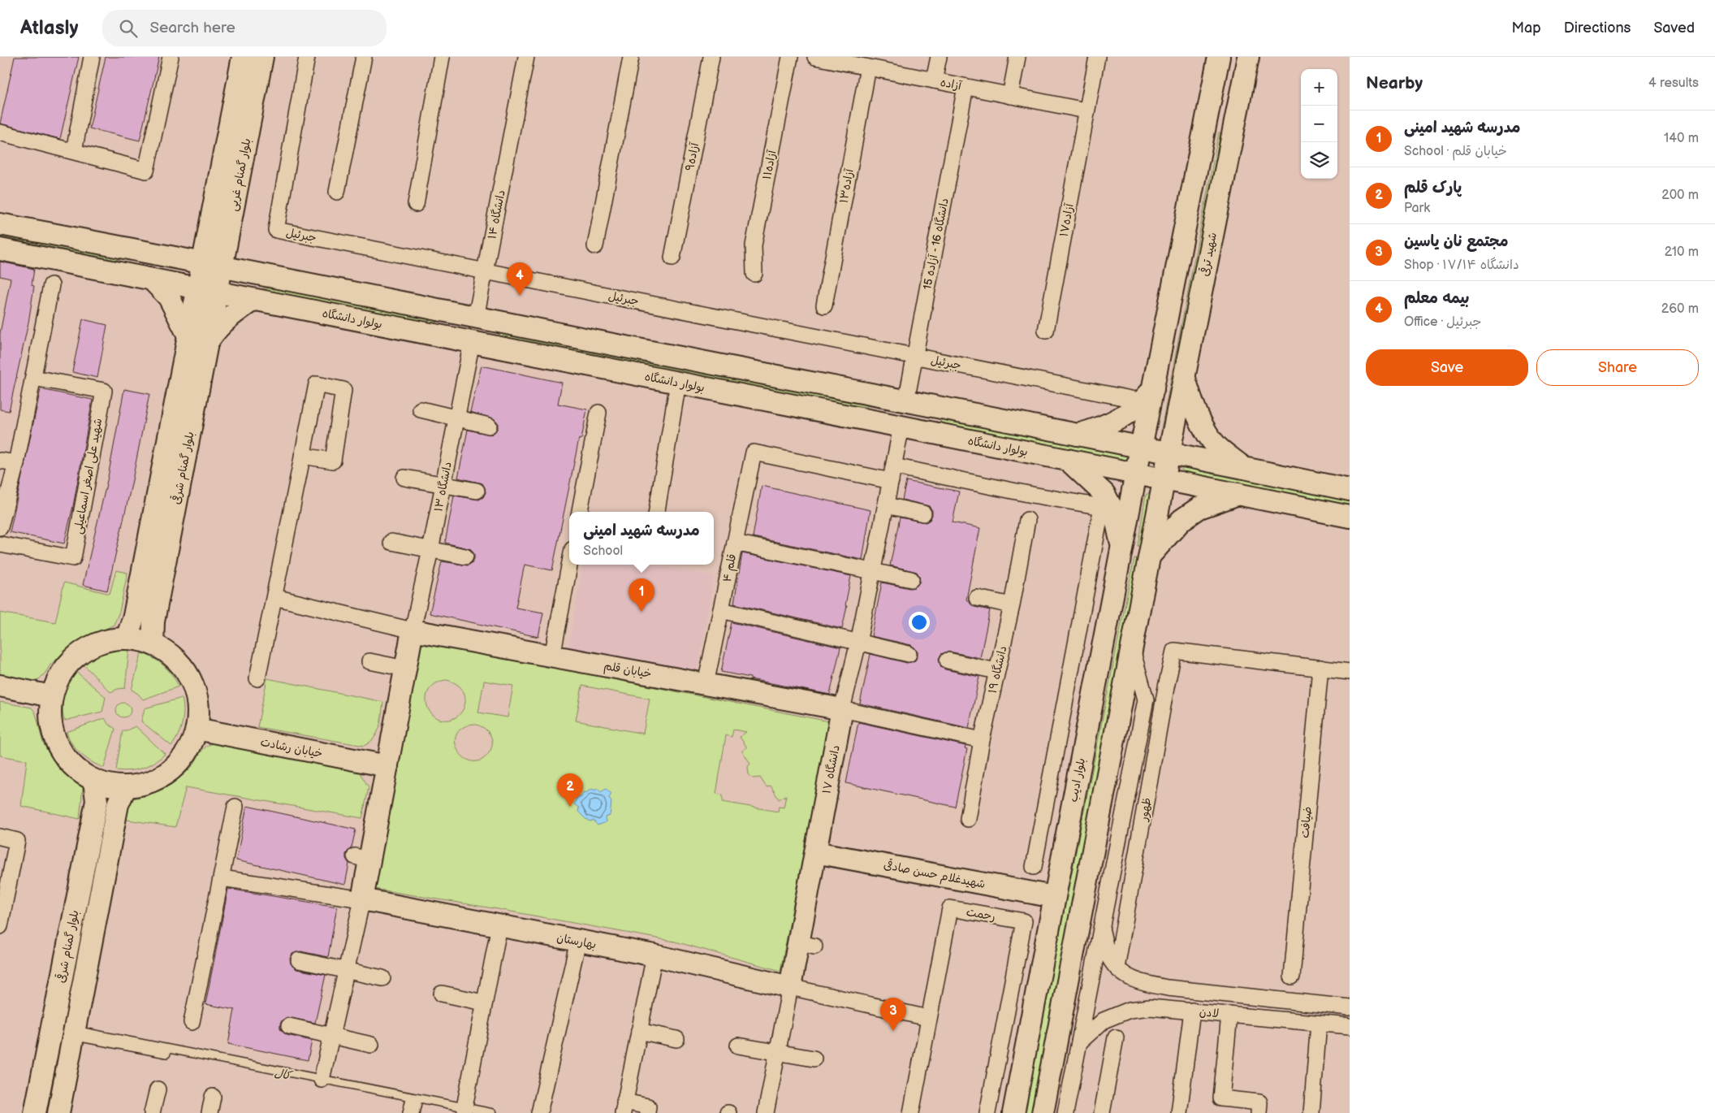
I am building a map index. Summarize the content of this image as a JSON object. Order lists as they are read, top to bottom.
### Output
{
  "streets": {
    "main road": [
      "بلوار گمنام غربی",
      "شهید ترقی",
      "بولوار دانشگاه",
      "بلوار گمنام شرقی",
      "خیابان قلم",
      "خیابان رشادت",
      "دانشگاه ۱۷",
      "بلوار ادیب",
      "شهیدغلام حسن صادقی",
      "بهارستان"
    ],
    "street": [
      "آزاده",
      "آزاده۹",
      "آزاده۱۱",
      "آزاده۱۳",
      "دانشگاه ۱۴",
      "آزاده۱۷",
      "جبرئیل",
      "دانشگاه 16 - آزاده 15",
      "شهید علی اصغر اسماعیلی",
      "دانشگاه ۱۳",
      "قلم ۴",
      "دانشگاه ۱۹",
      "ظهور",
      "ضیافت",
      "رحمت",
      "لادن"
    ]
  },
  "crossings": [
    ["آزاده", "آزاده۱۳"],
    ["آزاده", "آزاده۱۷"],
    ["آزاده", "دانشگاه 16 - آزاده 15"],
    ["بلوار گمنام غربی", "بولوار دانشگاه"],
    ["بلوار گمنام غربی", "بلوار گمنام شرقی"],
    ["دانشگاه ۱۴", "جبرئیل"],
    ["جبرئیل", "دانشگاه 16 - آزاده 15"],
    ["بولوار دانشگاه", "بلوار گمنام شرقی"],
    ["بولوار دانشگاه", "دانشگاه ۱۳"],
    ["بولوار دانشگاه", "دانشگاه ۱۷"],
    ["بولوار دانشگاه", "بلوار ادیب"],
    ["دانشگاه ۱۳", "خیابان قلم"],
    ["قلم ۴", "خیابان قلم"],
    ["قلم ۴", "دانشگاه ۱۷"],
    ["خیابان قلم", "دانشگاه ۱۷"],
    ["دانشگاه ۱۷", "شهیدغلام حسن صادقی"],
    ["دانشگاه ۱۷", "بهارستان"],
    ["بلوار ادیب", "شهیدغلام حسن صادقی"],
    ["ظهور", "ضیافت"],
    ["ظهور", "لادن"]
  ],
  "water": ["کال"],
  "page": {
    "header": "Atlasly",
    "search": "Search here",
    "nav": ["Map", "Directions", "Saved"],
    "heading": ["Nearby", "4 results"],
    "map_buttons": ["+", "−"],
    "list": [
      {
        "mark": "1",
        "name": "مدرسه شهید امینی",
        "note": "School · خیابان قلم",
        "value": "140 m"
      },
      {
        "mark": "2",
        "name": "پارک قلم",
        "note": "Park",
        "value": "200 m"
      },
      {
        "mark": "3",
        "name": "مجتمع نان یاسین",
        "note": "Shop · دانشگاه ۱۷/۱۴",
        "value": "210 m"
      },
      {
        "mark": "4",
        "name": "بیمه معلم",
        "note": "Office · جبرئیل",
        "value": "260 m"
      }
    ],
    "pins": [
      "4",
      "1",
      "2",
      "3"
    ],
    "buttons": ["Save", "Share"],
    "popup": ["مدرسه شهید امینی", "School"]
  }
}
